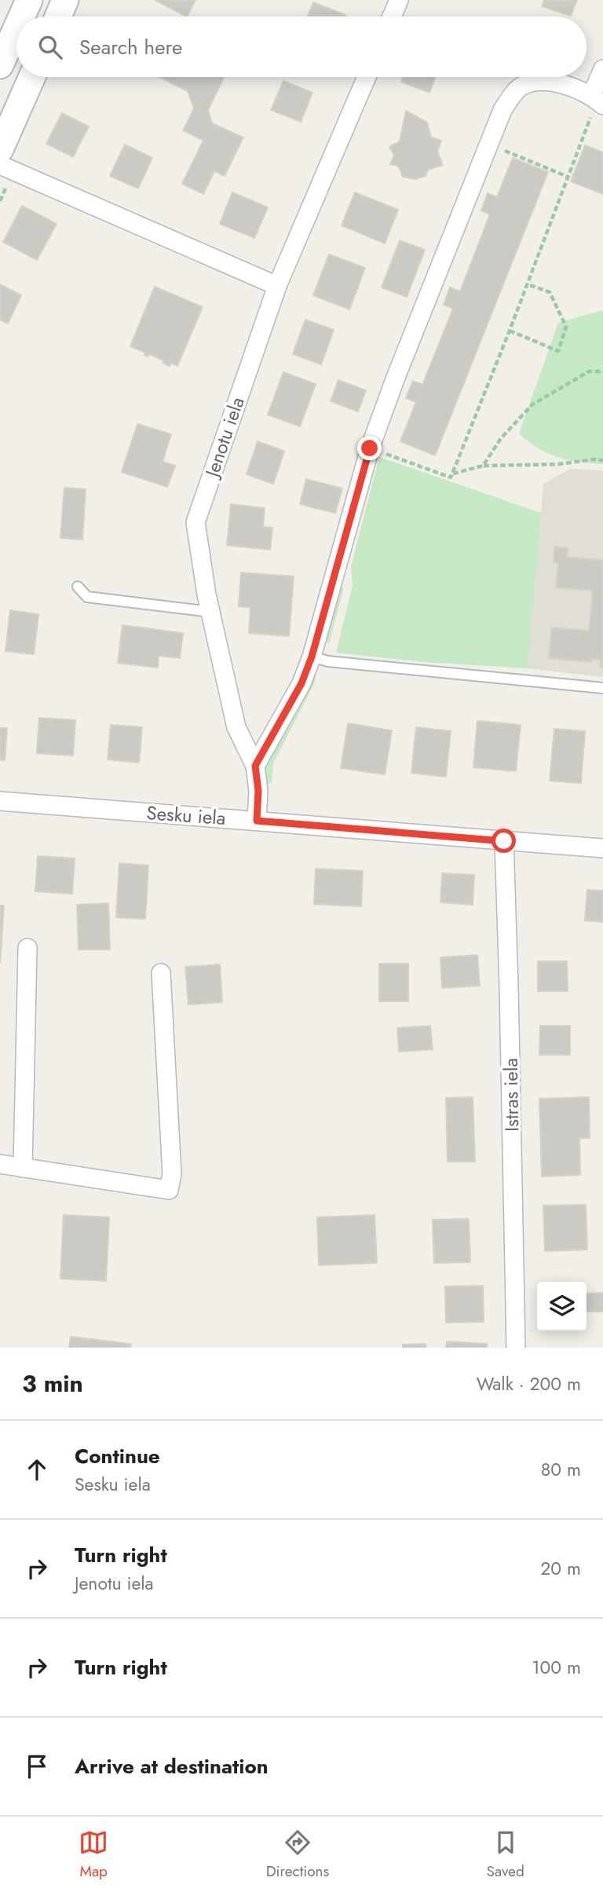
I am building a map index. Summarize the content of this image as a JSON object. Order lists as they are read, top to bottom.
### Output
{
  "streets": {
    "street": ["Jenotu iela", "Sesku iela", "Istras iela"]
  },
  "crossings": [
    ["Jenotu iela", "Sesku iela"],
    ["Sesku iela", "Istras iela"]
  ],
  "page": {
    "search": "Search here",
    "heading": ["3 min", "Walk · 200 m"],
    "list": [
      ["Continue", "Sesku iela", "80 m"],
      ["Turn right", "Jenotu iela", "20 m"],
      ["Turn right", "100 m"],
      "Arrive at destination"
    ],
    "nav": ["Map", "Directions", "Saved"]
  }
}
